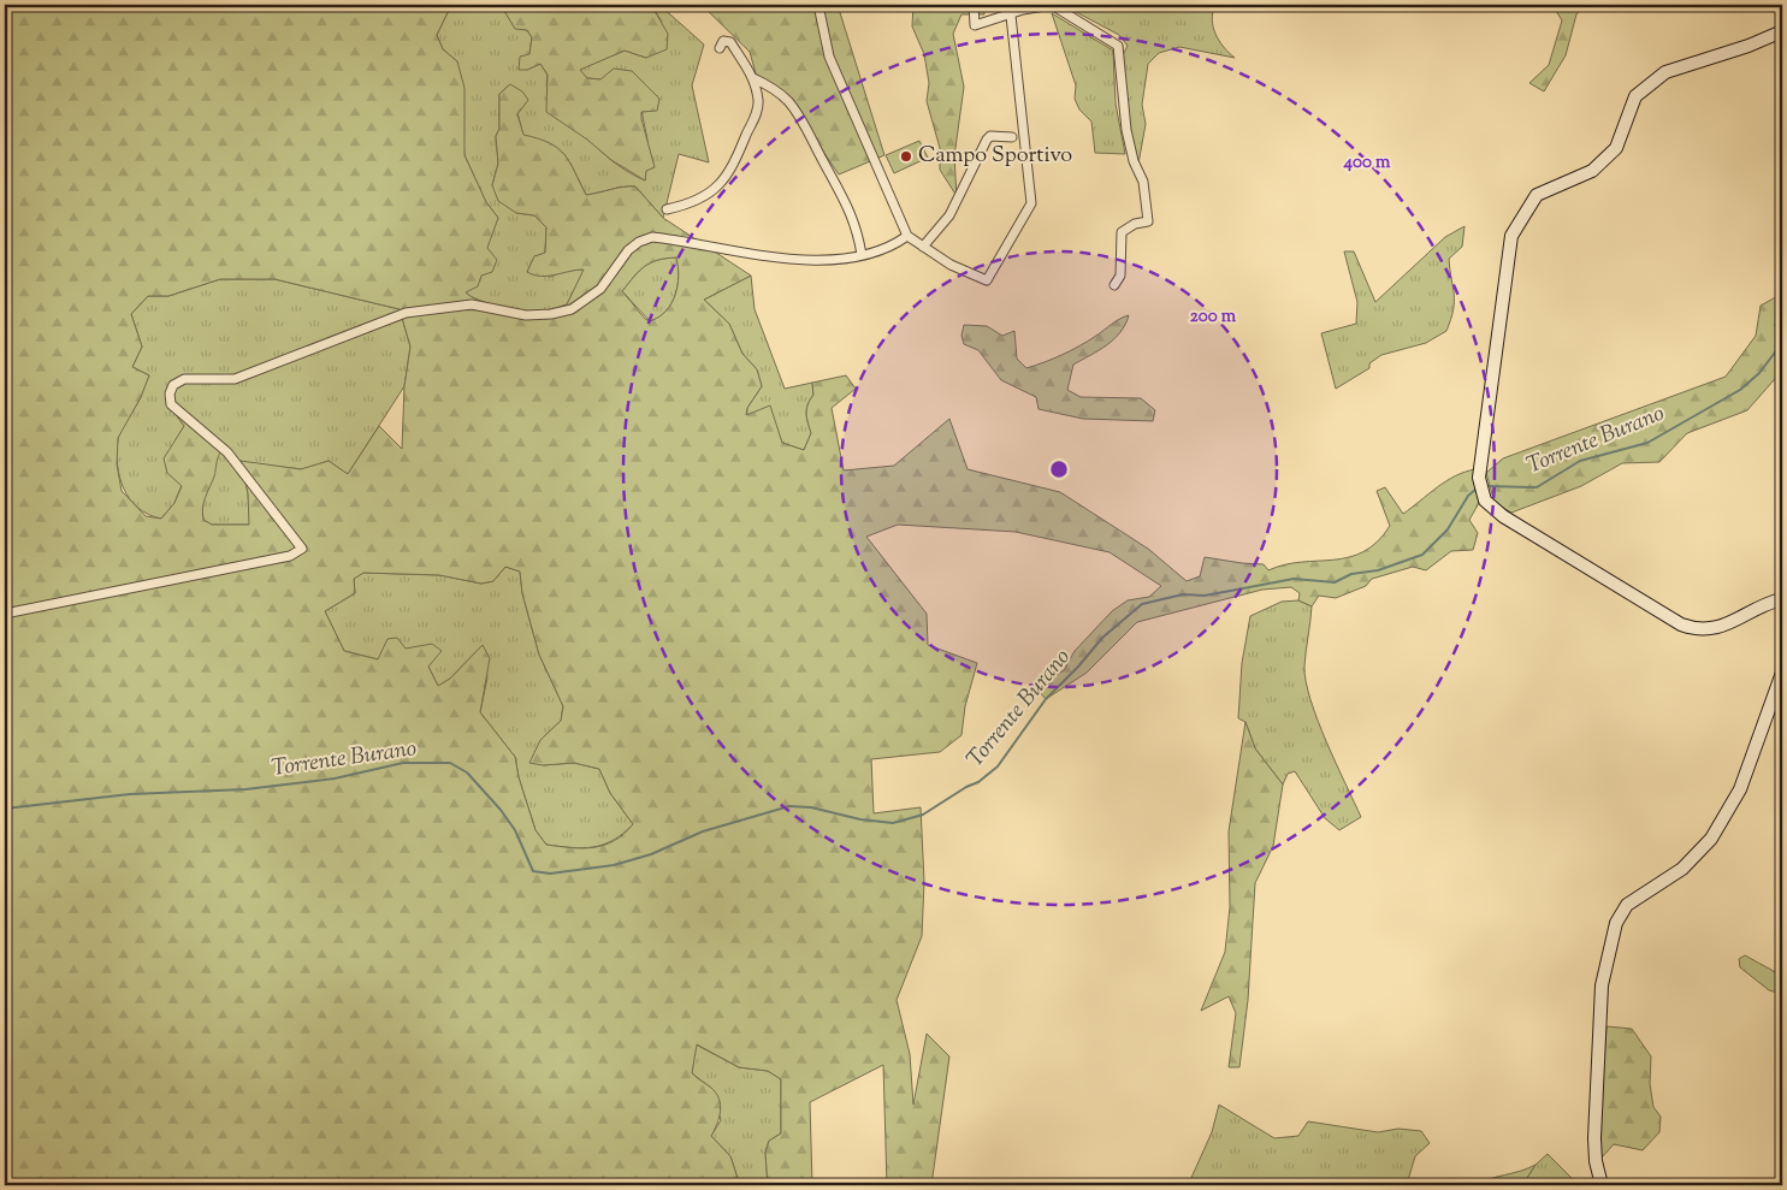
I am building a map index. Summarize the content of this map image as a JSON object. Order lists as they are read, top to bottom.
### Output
{
  "water": ["Torrente Burano"],
  "places": ["Campo Sportivo"],
  "rings": ["400 m", "200 m"]
}
